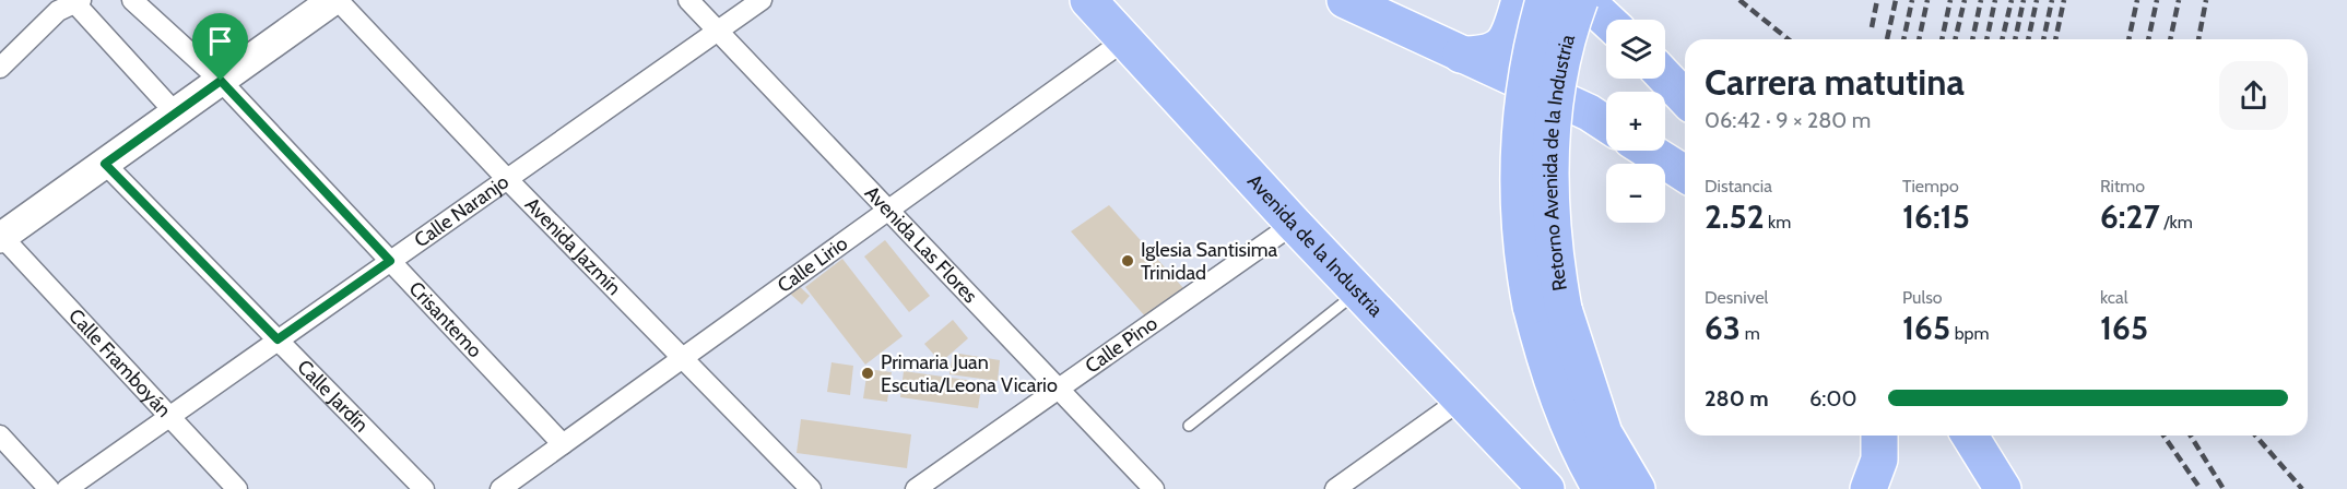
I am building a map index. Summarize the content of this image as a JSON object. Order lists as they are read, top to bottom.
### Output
{
  "streets": {
    "highway": ["Retorno Avenida de la Industria", "Avenida de la Industria"],
    "street": [
      "Calle Naranjo",
      "Avenida Jazmín",
      "Avenida Las Flores",
      "Calle Lirio",
      "Crisantemo",
      "Calle Pino",
      "Calle Framboyán",
      "Calle Jardín"
    ]
  },
  "crossings": [
    ["Calle Naranjo", "Avenida Jazmín"],
    ["Calle Naranjo", "Avenida Las Flores"],
    ["Calle Naranjo", "Crisantemo"],
    ["Calle Naranjo", "Calle Framboyán"],
    ["Calle Naranjo", "Calle Jardín"],
    ["Avenida Jazmín", "Calle Lirio"],
    ["Avenida Las Flores", "Calle Lirio"],
    ["Avenida Las Flores", "Calle Pino"],
    ["Avenida de la Industria", "Calle Lirio"],
    ["Avenida de la Industria", "Calle Pino"],
    ["Calle Lirio", "Crisantemo"]
  ],
  "places": ["Iglesia Santisima Trinidad", "Primaria Juan Escutia/Leona Vicario"],
  "page": {
    "map_buttons": ["+", "−"],
    "heading": ["Carrera matutina", "06:42 · 9 × 280 m"],
    "stats": [
      ["Distancia", "2.52 km"],
      ["Tiempo", "16:15"],
      ["Ritmo", "6:27 /km"],
      ["Desnivel", "63 m"],
      ["Pulso", "165 bpm"],
      ["kcal", "165"]
    ],
    "list": [
      {
        "name": "280 m",
        "note": "6:00"
      }
    ]
  }
}
